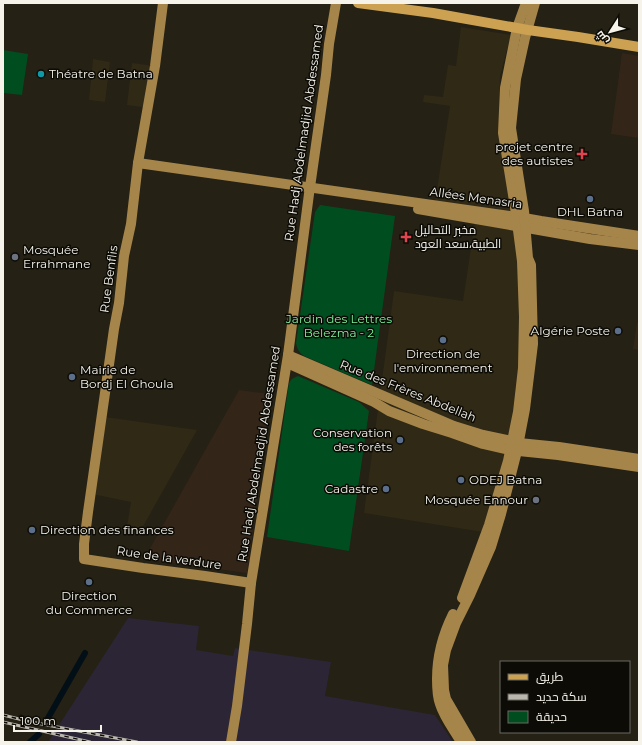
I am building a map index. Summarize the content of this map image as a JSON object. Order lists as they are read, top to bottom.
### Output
{
  "streets": {
    "street": [
      "Rue Hadj Abdelmadjid Abdessamed",
      "Allées Menasria",
      "Rue Benflis",
      "Rue des Frères Abdellah",
      "Rue de la verdure"
    ]
  },
  "crossings": [
    ["Rue Hadj Abdelmadjid Abdessamed", "Allées Menasria"],
    ["Rue Hadj Abdelmadjid Abdessamed", "Rue des Frères Abdellah"],
    ["Rue Hadj Abdelmadjid Abdessamed", "Rue de la verdure"],
    ["Rue Benflis", "Rue de la verdure"]
  ],
  "parks": ["Jardin des Lettres Belezma - 2"],
  "places": {
    "other": [
      "Théatre de Batna",
      "DHL Batna",
      "Mosquée Errahmane",
      "Algérie Poste",
      "Direction de l'environnement",
      "Mairie de Bordj El Ghoula",
      "Conservation des forêts",
      "ODEJ Batna",
      "Cadastre",
      "Mosquée Ennour",
      "Direction des finances",
      "Direction du Commerce"
    ],
    "health": ["projet centre des autistes", "مخبر التحاليل الطبية،سعد العود"]
  },
  "legend": ["طريق", "سكة حديد", "حديقة"],
  "scale_bar": "100 m",
  "north": "bottom left"
}
